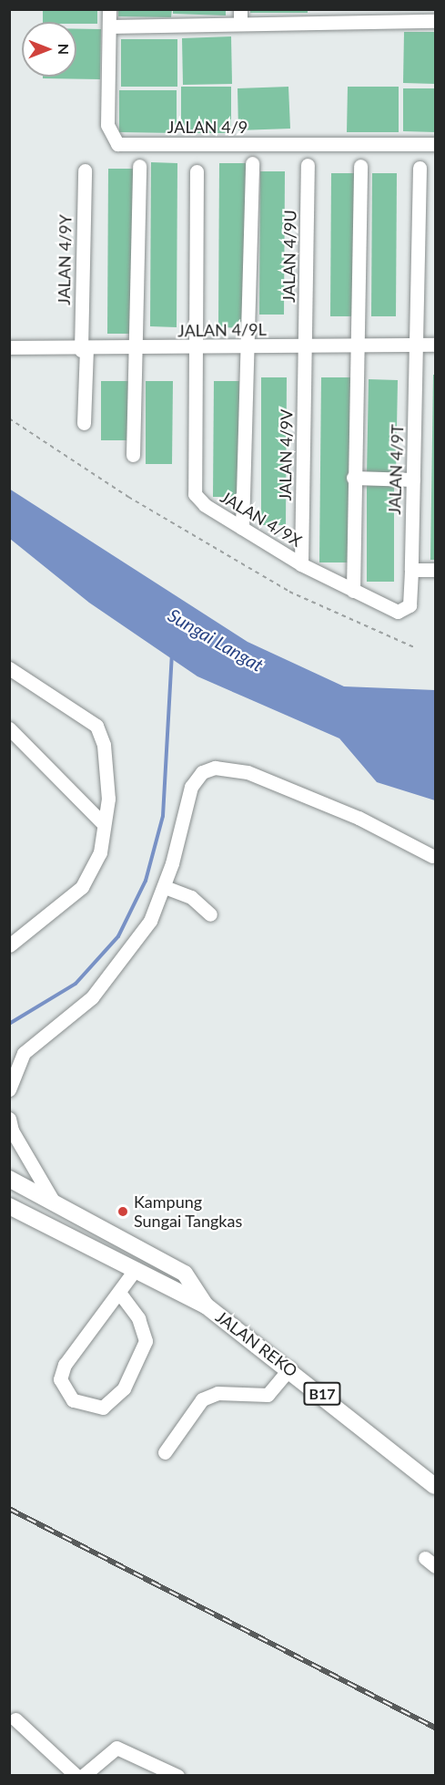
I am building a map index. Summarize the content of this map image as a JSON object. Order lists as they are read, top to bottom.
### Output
{
  "streets": {
    "main road": ["JALAN REKO", "B17"],
    "street": [
      "JALAN 4/9",
      "JALAN 4/9U",
      "JALAN 4/9Y",
      "JALAN 4/9L",
      "JALAN 4/9V",
      "JALAN 4/9T",
      "JALAN 4/9X"
    ]
  },
  "crossings": [
    ["JALAN 4/9U", "JALAN 4/9L"],
    ["JALAN 4/9U", "JALAN 4/9V"],
    ["JALAN 4/9Y", "JALAN 4/9L"],
    ["JALAN 4/9L", "JALAN 4/9V"],
    ["JALAN 4/9L", "JALAN 4/9T"],
    ["JALAN 4/9L", "JALAN 4/9X"],
    ["JALAN 4/9V", "JALAN 4/9X"],
    ["JALAN 4/9T", "JALAN 4/9X"]
  ],
  "water": ["Sungai Langat"],
  "places": ["Kampung Sungai Tangkas"],
  "north": "right"
}
